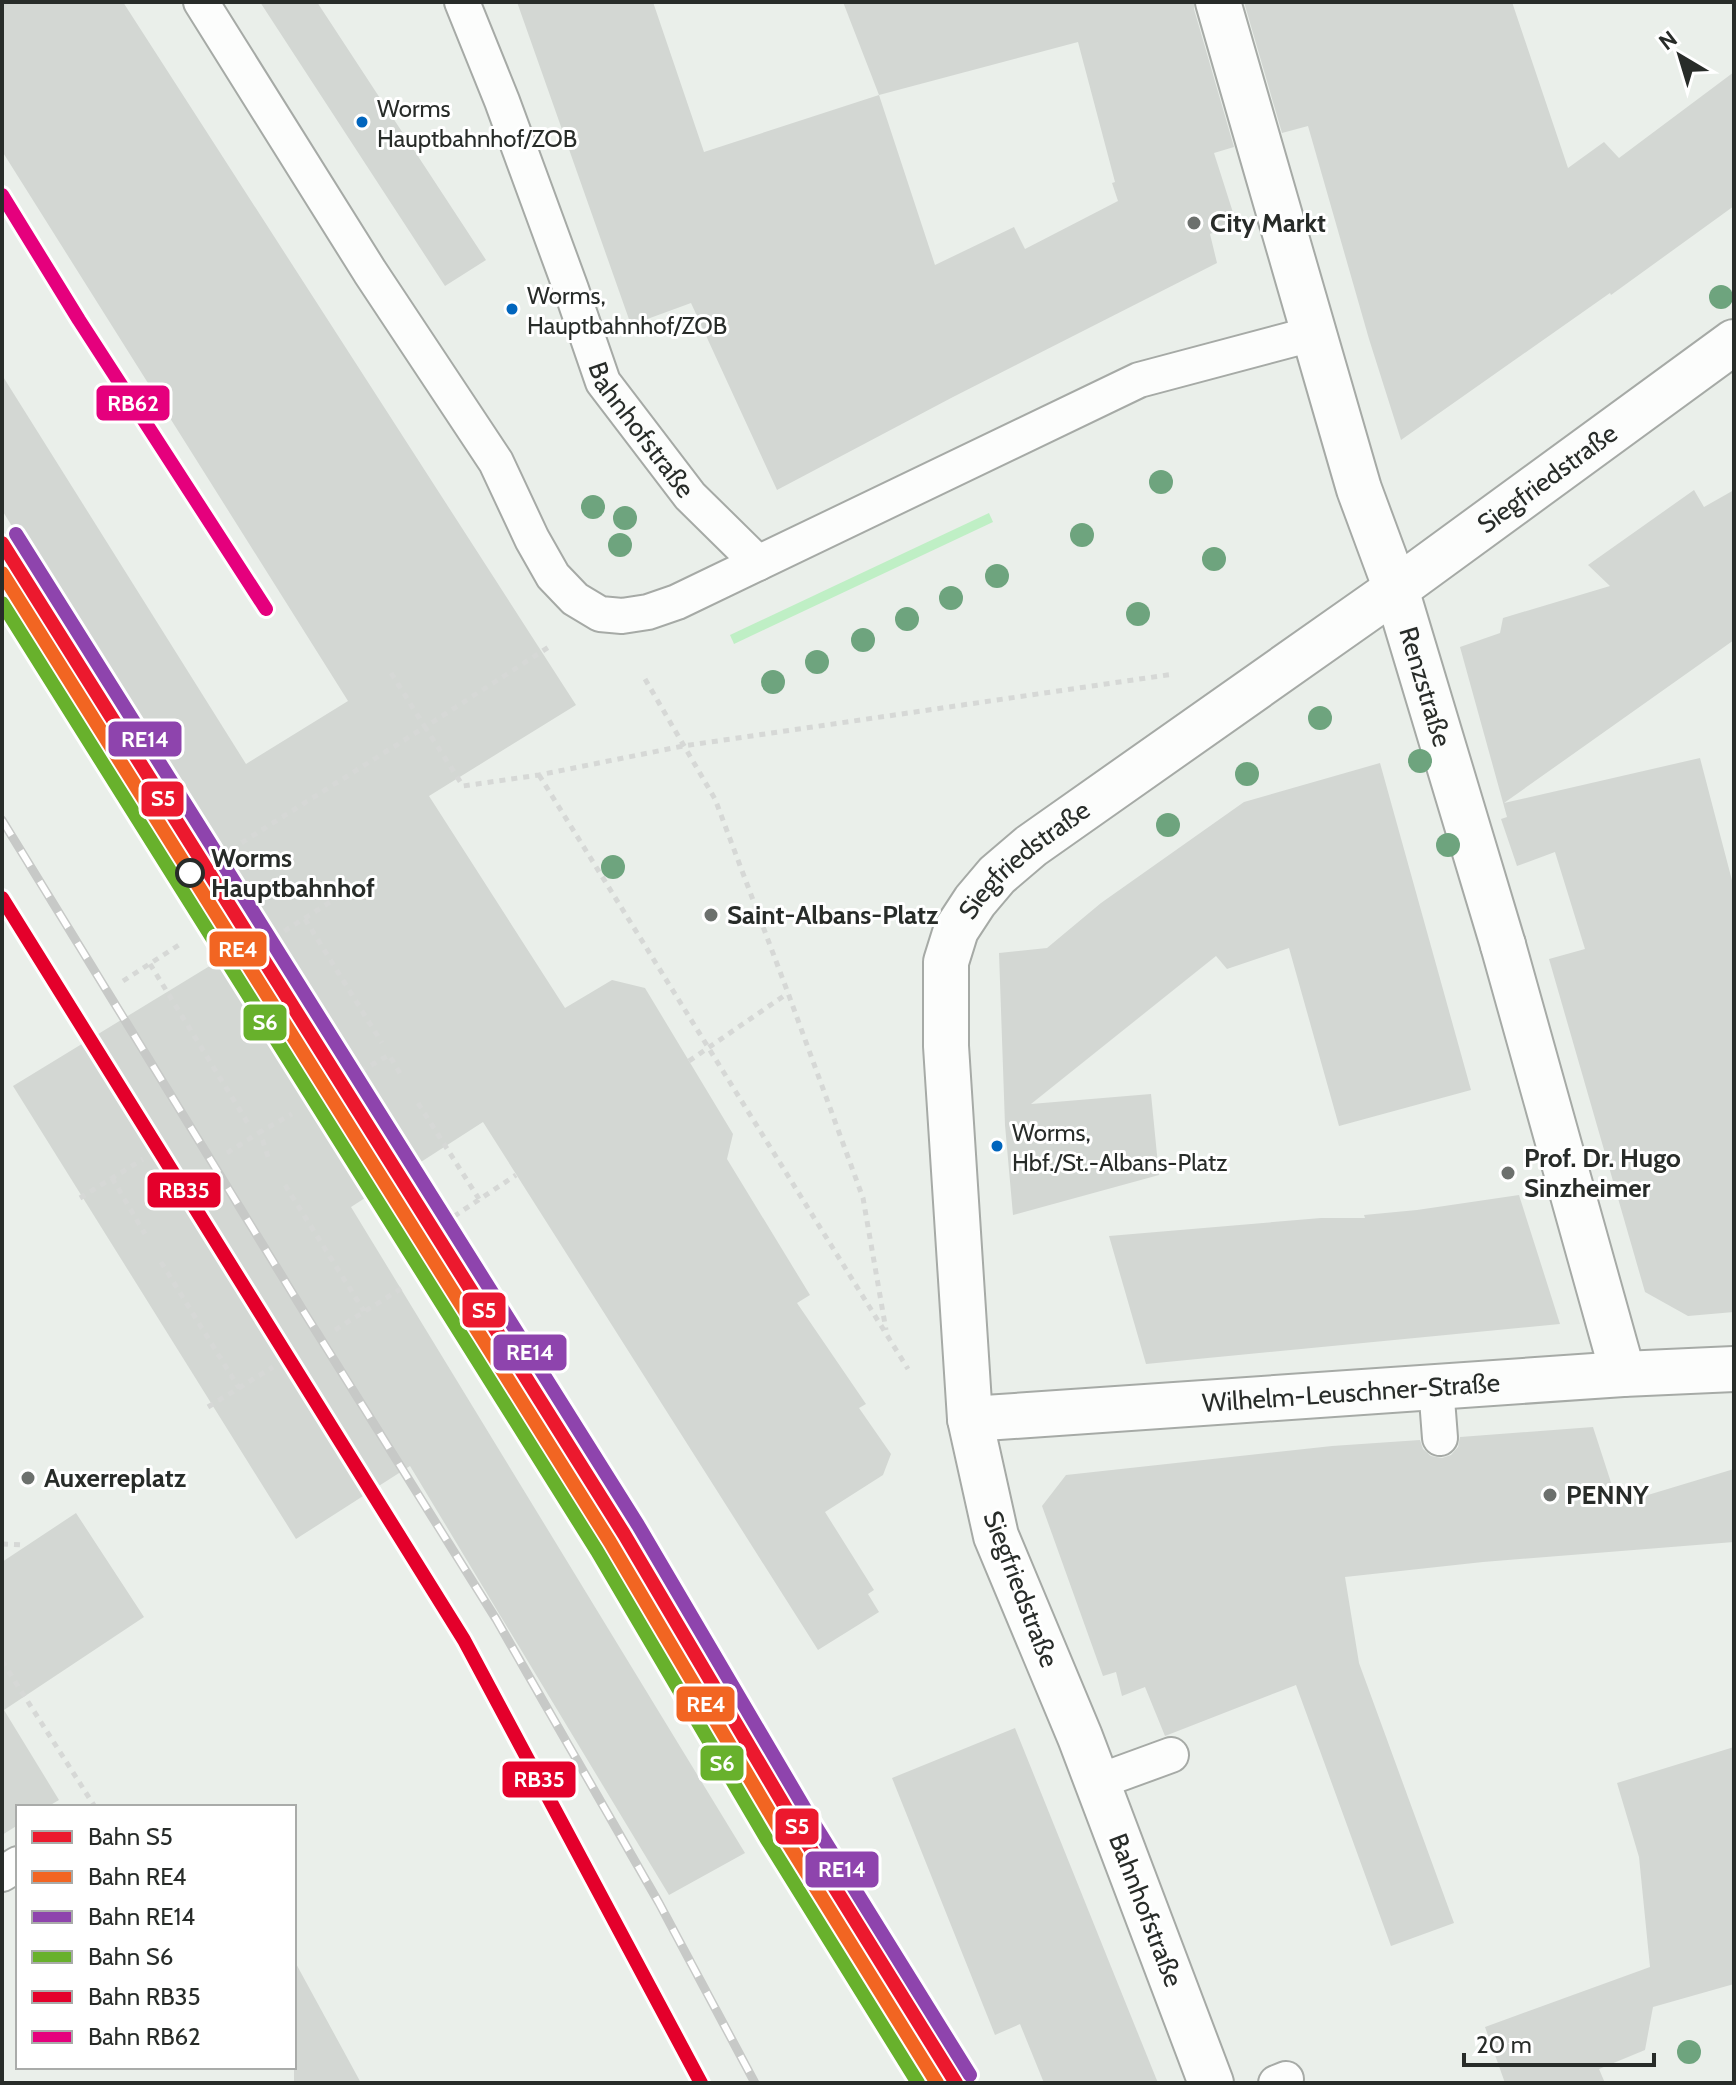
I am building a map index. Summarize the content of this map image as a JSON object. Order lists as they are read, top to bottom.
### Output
{
  "streets": {
    "street": [
      "Bahnhofstraße",
      "Siegfriedstraße",
      "Renzstraße",
      "Wilhelm-Leuschner-Straße"
    ]
  },
  "crossings": [
    ["Bahnhofstraße", "Siegfriedstraße"],
    ["Siegfriedstraße", "Renzstraße"],
    ["Siegfriedstraße", "Wilhelm-Leuschner-Straße"],
    ["Renzstraße", "Wilhelm-Leuschner-Straße"]
  ],
  "places": [
    "Worms Hauptbahnhof/ZOB",
    "City Markt",
    "Worms, Hauptbahnhof/ZOB",
    "Worms Hauptbahnhof",
    "Saint-Albans-Platz",
    "Worms, Hbf./St.-Albans-Platz",
    "Prof. Dr. Hugo Sinzheimer",
    "Auxerreplatz",
    "PENNY"
  ],
  "lines": [
    "rail line RB62",
    "rail line RE14",
    "rail line S5",
    "rail line RE4",
    "rail line S6",
    "rail line RB35"
  ],
  "legend": [
    "Bahn S5",
    "Bahn RE4",
    "Bahn RE14",
    "Bahn S6",
    "Bahn RB35",
    "Bahn RB62"
  ],
  "scale_bar": "20 m",
  "north": "top left"
}
